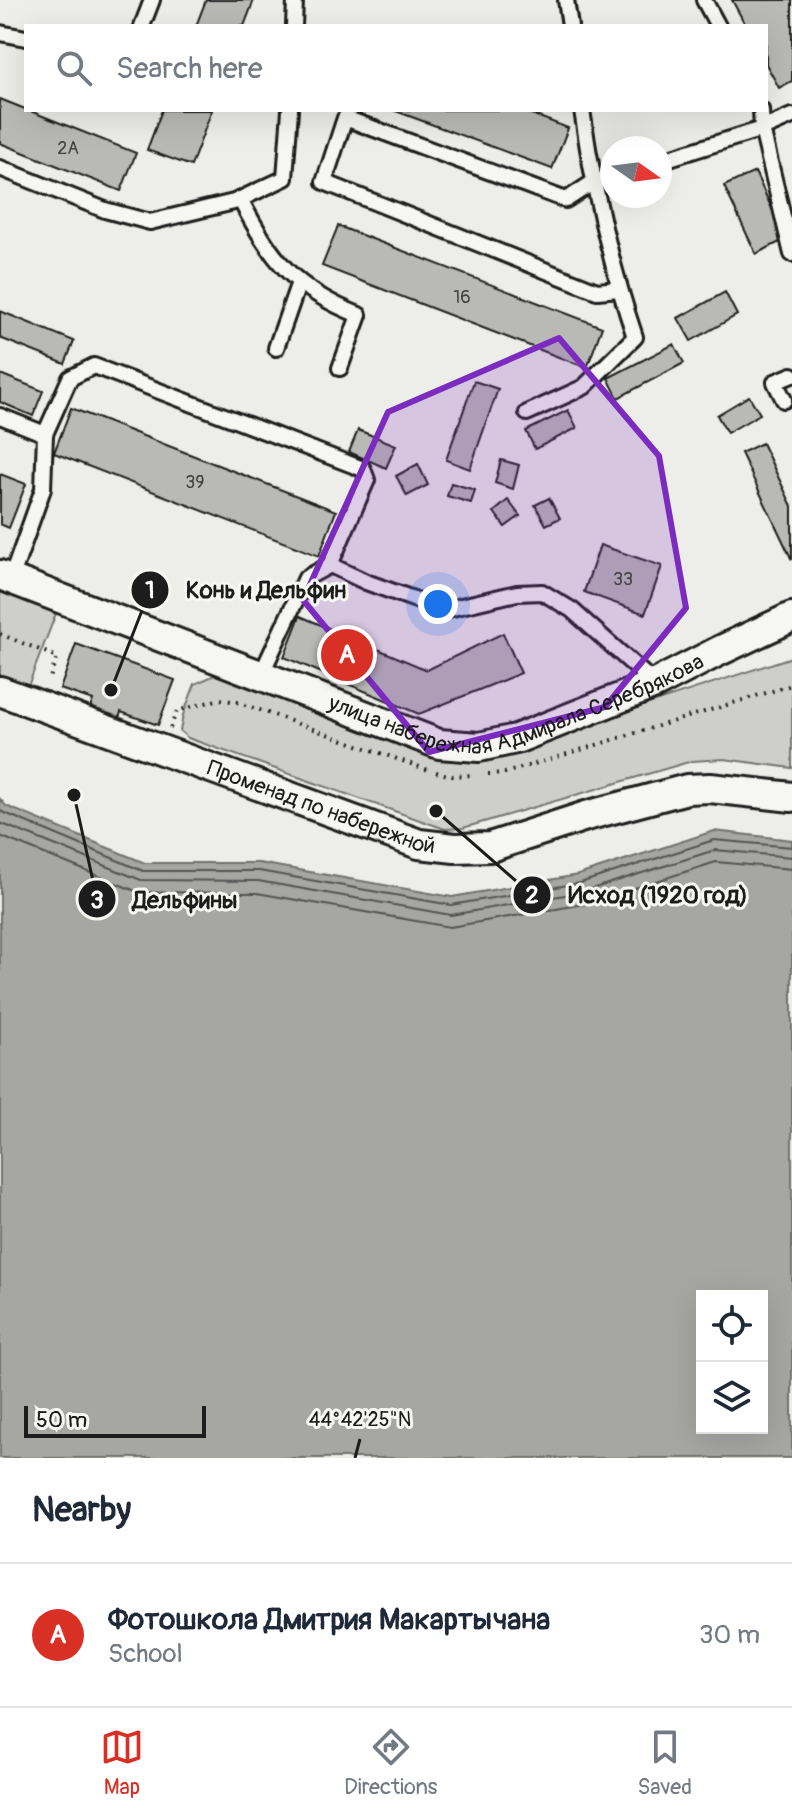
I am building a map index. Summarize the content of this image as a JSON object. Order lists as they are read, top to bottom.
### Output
{
  "streets": {
    "street": ["улица набережная Адмирала Серебрякова", "Променад по набережной"]
  },
  "places": ["Конь и Дельфин", "Дельфины", "Исход (1920 год)"],
  "house_numbers": [
    "2А",
    "16",
    "39",
    "33"
  ],
  "scale_bar": "50 m",
  "north": "right",
  "page": {
    "search": "Search here",
    "pins": "A",
    "scale": "50 m",
    "heading": "Nearby",
    "list": [
      {
        "mark": "A",
        "name": "Фотошкола Дмитрия Макартычана",
        "note": "School",
        "value": "30 m"
      }
    ],
    "nav": ["Map", "Directions", "Saved"]
  },
  "coordinates": ["44°42'25\"N"]
}
